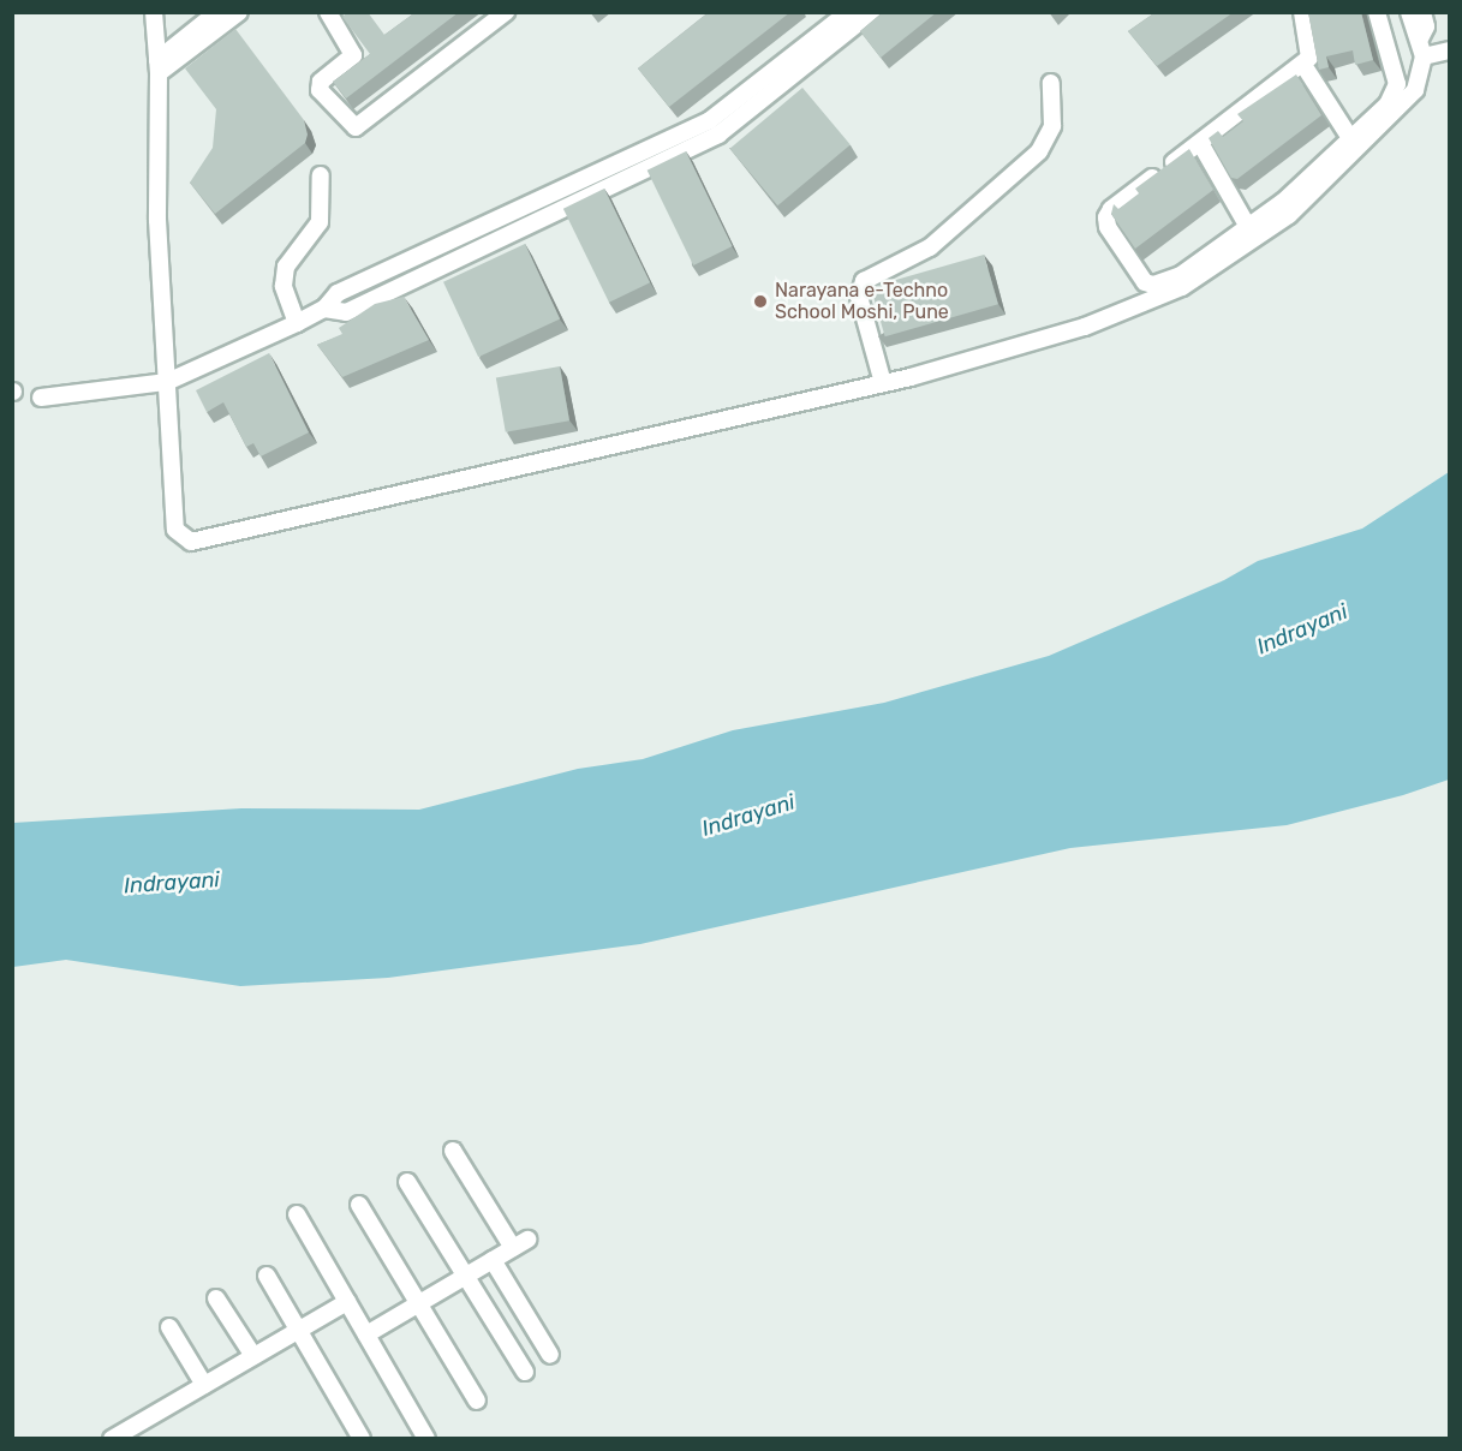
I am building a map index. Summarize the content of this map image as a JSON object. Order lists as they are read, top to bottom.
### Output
{
  "water": ["Indrayani"],
  "places": ["Narayana e-Techno School Moshi, Pune"]
}
